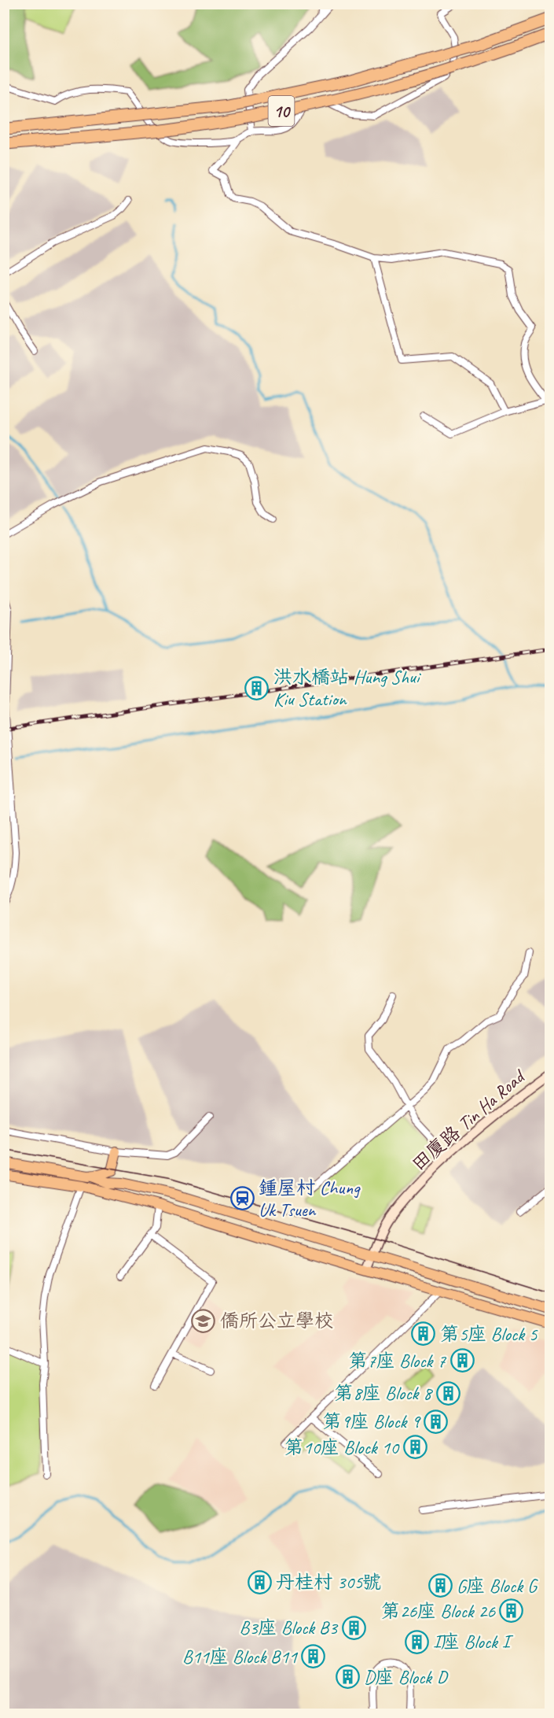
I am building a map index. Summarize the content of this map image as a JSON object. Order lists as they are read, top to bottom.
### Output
{
  "streets": {
    "highway": ["10"],
    "street": ["田廈路 Tin Ha Road"]
  },
  "places": {
    "building": [
      "洪水橋站 Hung Shui Kiu Station",
      "第5座 Block 5",
      "第7座 Block 7",
      "第8座 Block 8",
      "第9座 Block 9",
      "第10座 Block 10",
      "丹桂村 305號",
      "G座 Block G",
      "第26座 Block 26",
      "B3座 Block B3",
      "I座 Block I",
      "B11座 Block B11",
      "D座 Block D"
    ],
    "station": ["鍾屋村 Chung Uk Tsuen"],
    "school or university": ["僑所公立學校"]
  }
}
